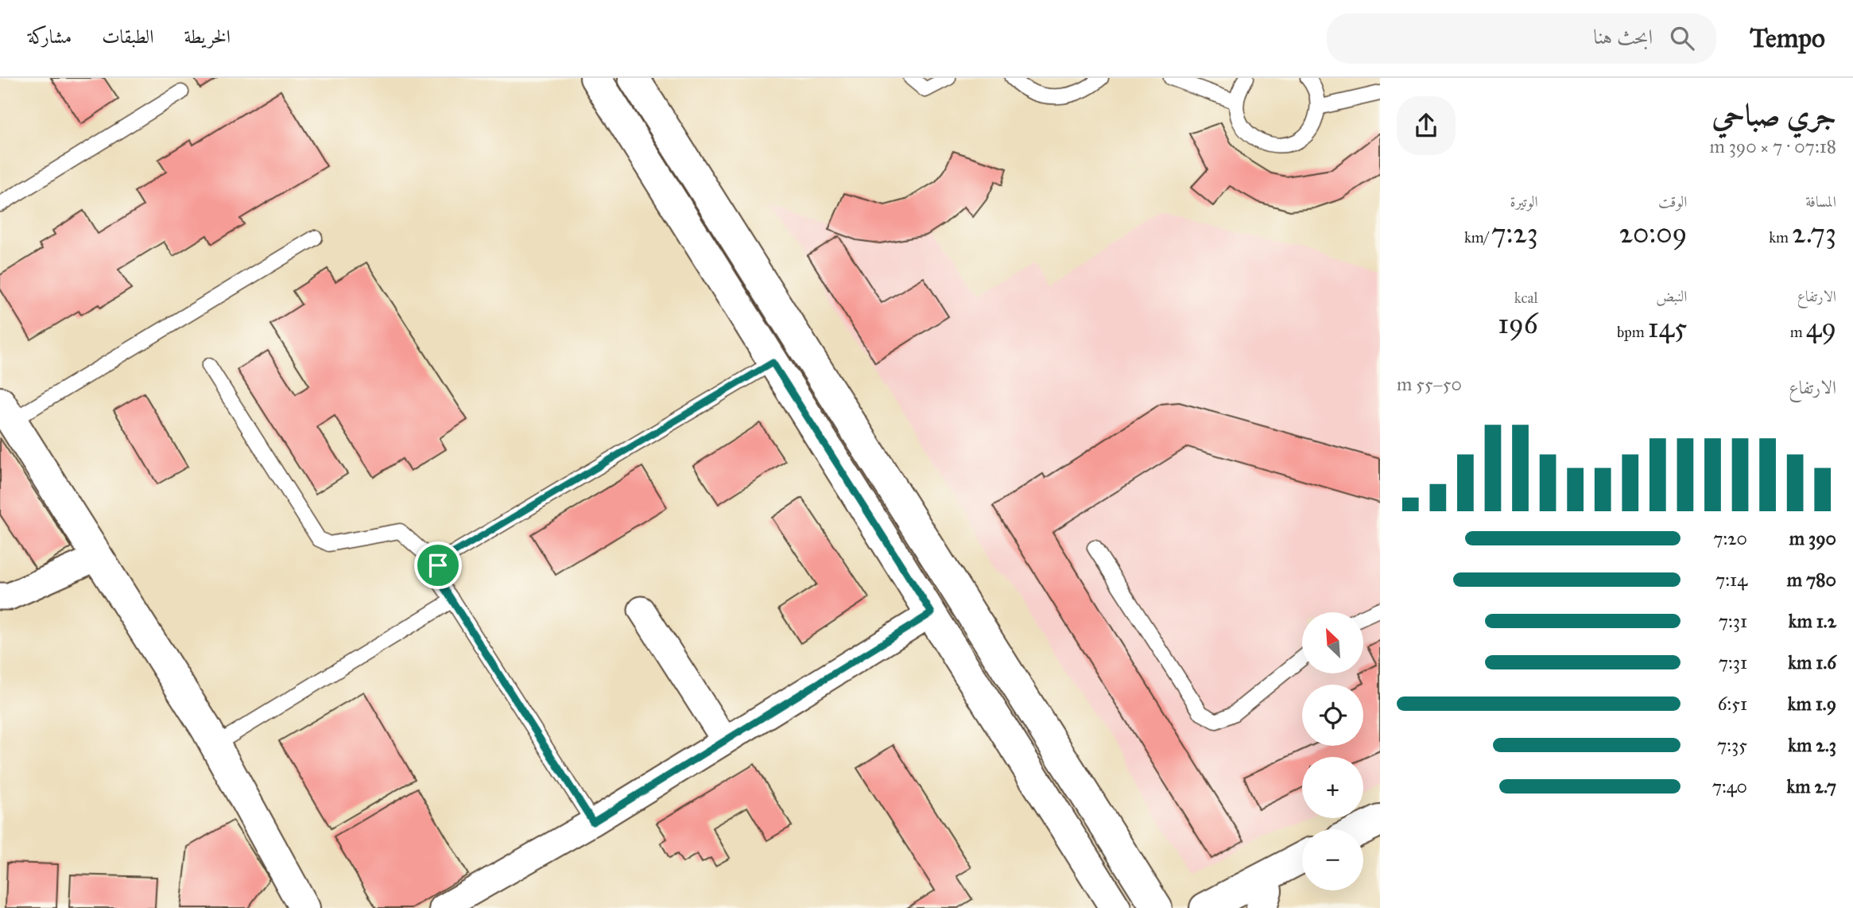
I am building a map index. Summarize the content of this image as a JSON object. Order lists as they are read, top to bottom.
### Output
{
  "north": "top left",
  "page": {
    "header": "Tempo",
    "search": "ابحث هنا",
    "nav": ["الخريطة", "الطبقات", "مشاركة"],
    "heading": ["جري صباحي", "07:18 · 7 × 390 m"],
    "stats": [
      ["المسافة", "2.73 km"],
      ["الوقت", "20:09"],
      ["الوتيرة", "7:23 /km"],
      ["الارتفاع", "49 m"],
      ["النبض", "145 bpm"],
      ["kcal", "196"]
    ],
    "chart": ["الارتفاع", "50–55 m"],
    "list": [
      {
        "name": "390 m",
        "note": "7:20"
      },
      {
        "name": "780 m",
        "note": "7:14"
      },
      {
        "name": "1.2 km",
        "note": "7:31"
      },
      {
        "name": "1.6 km",
        "note": "7:31"
      },
      {
        "name": "1.9 km",
        "note": "6:51"
      },
      {
        "name": "2.3 km",
        "note": "7:35"
      },
      {
        "name": "2.7 km",
        "note": "7:40"
      }
    ],
    "map_buttons": ["+", "−"]
  }
}
